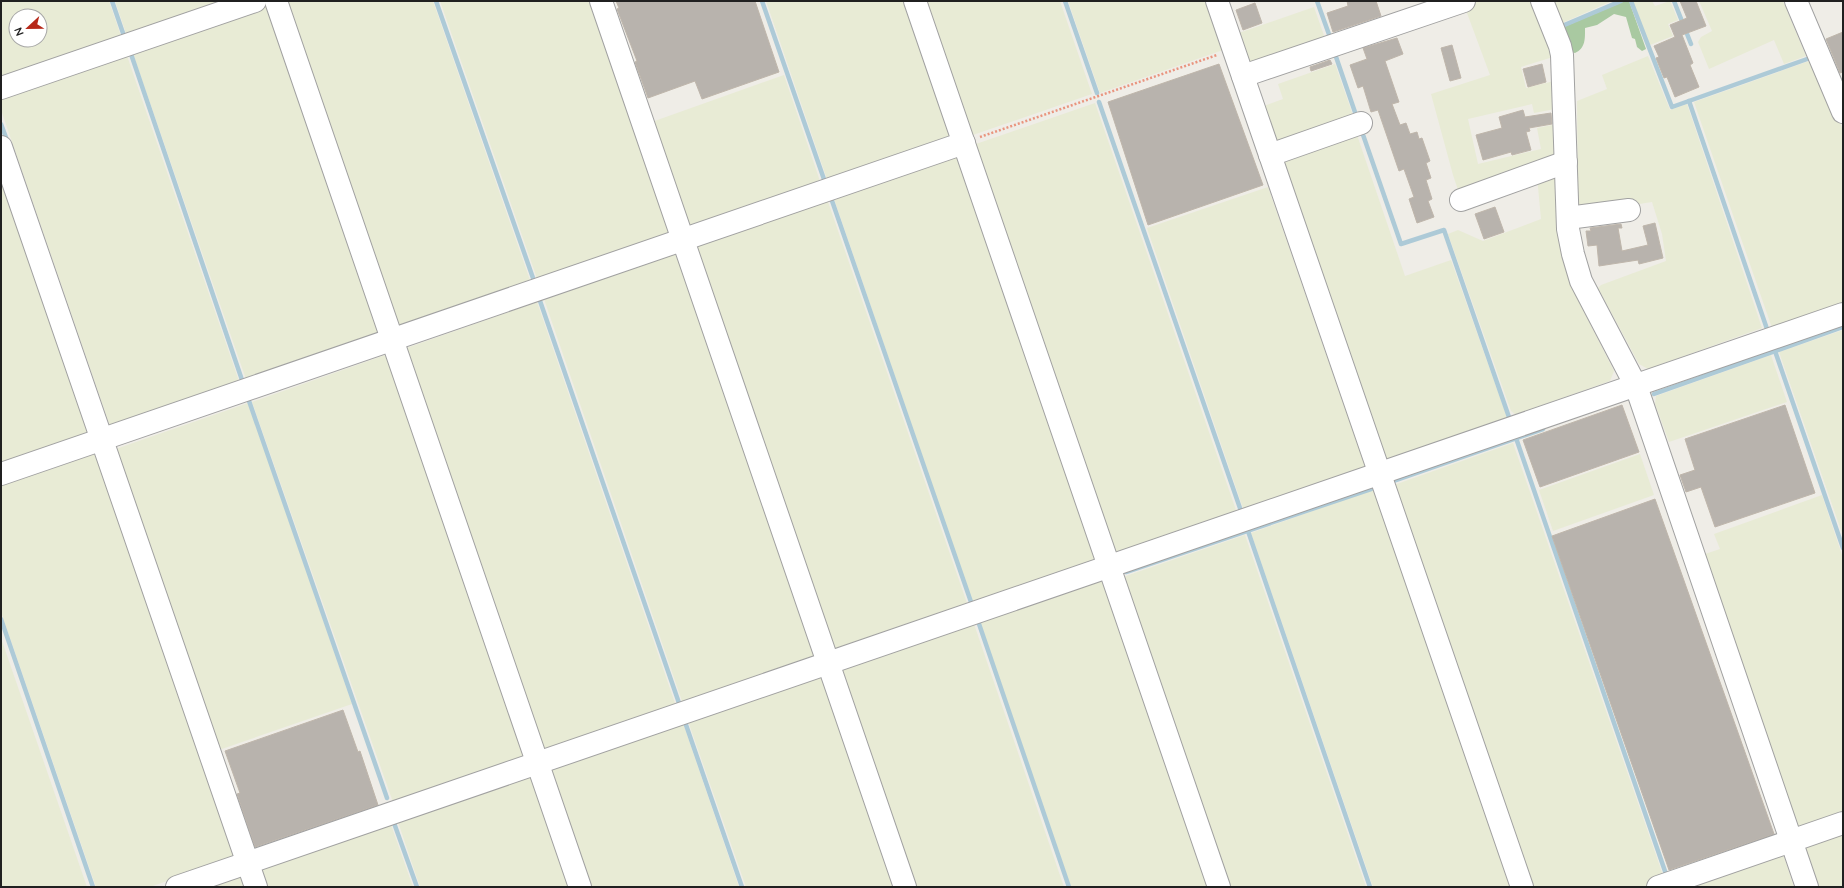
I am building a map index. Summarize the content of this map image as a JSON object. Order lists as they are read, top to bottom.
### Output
{
  "north": "left"
}
